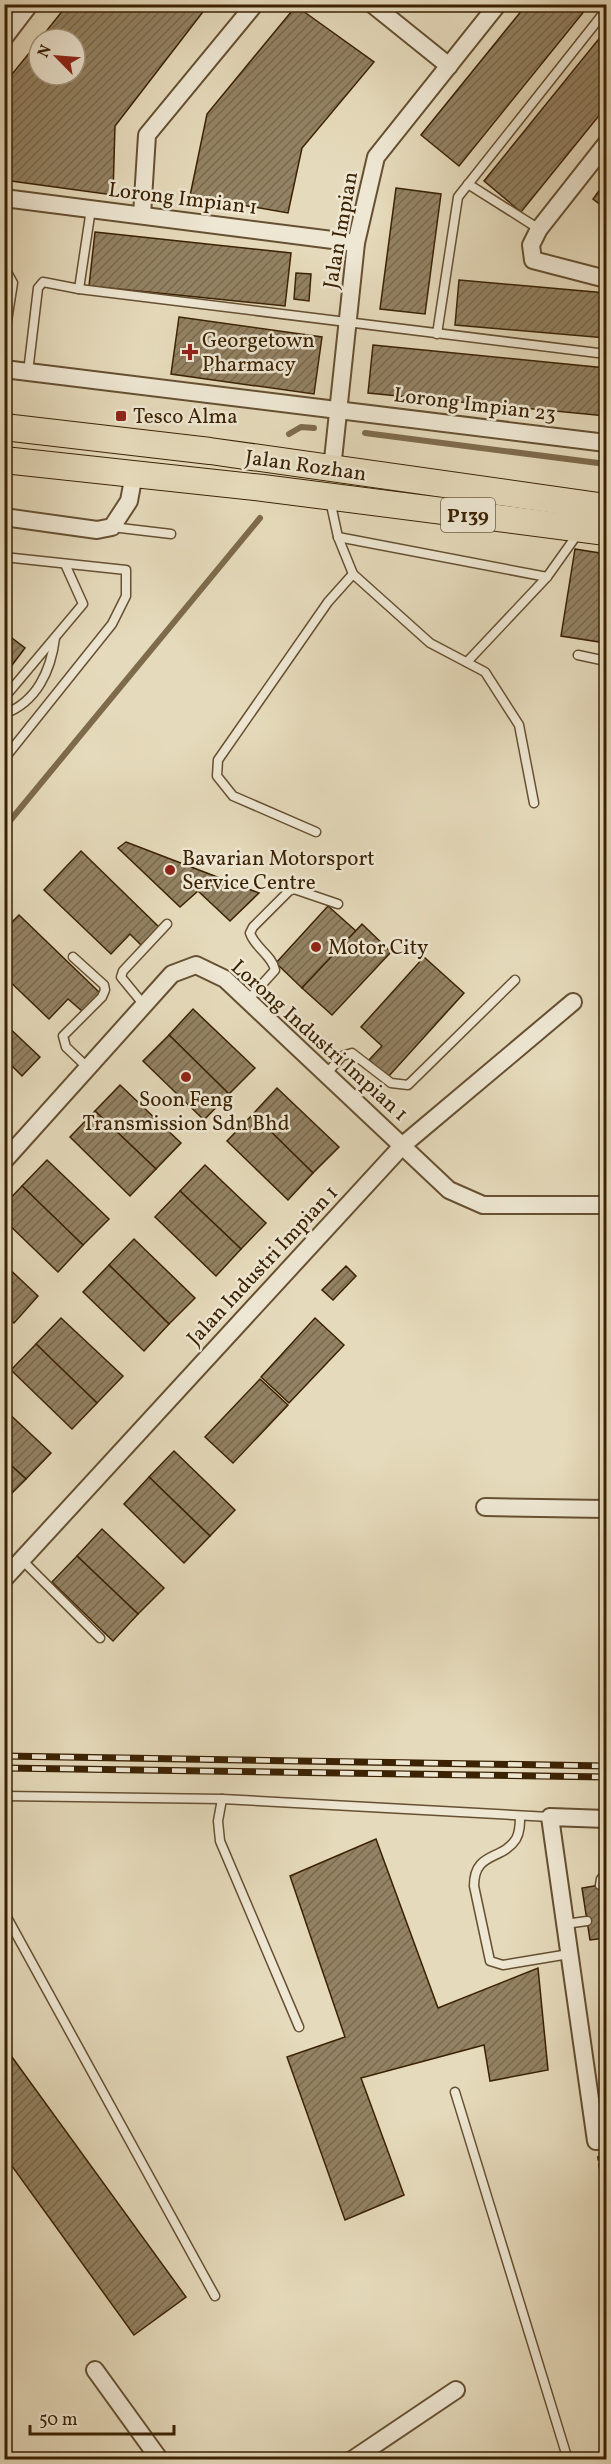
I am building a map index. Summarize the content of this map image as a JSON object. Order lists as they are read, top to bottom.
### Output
{
  "streets": {
    "main road": ["Jalan Rozhan", "P139"],
    "street": [
      "Lorong Impian 1",
      "Jalan Impian",
      "Lorong Impian 23",
      "Lorong Industri Impian 1",
      "Jalan Industri Impian 1"
    ]
  },
  "crossings": [
    ["Lorong Impian 1", "Jalan Impian"],
    ["Jalan Impian", "Lorong Impian 23"],
    ["Jalan Impian", "Jalan Rozhan"],
    ["Lorong Industri Impian 1", "Jalan Industri Impian 1"]
  ],
  "places": {
    "health": ["Georgetown Pharmacy"],
    "transit": ["Tesco Alma"],
    "other": ["Bavarian Motorsport Service Centre", "Motor City", "Soon Feng Transmission Sdn Bhd"]
  },
  "scale_bar": "50 m",
  "north": "top left"
}
